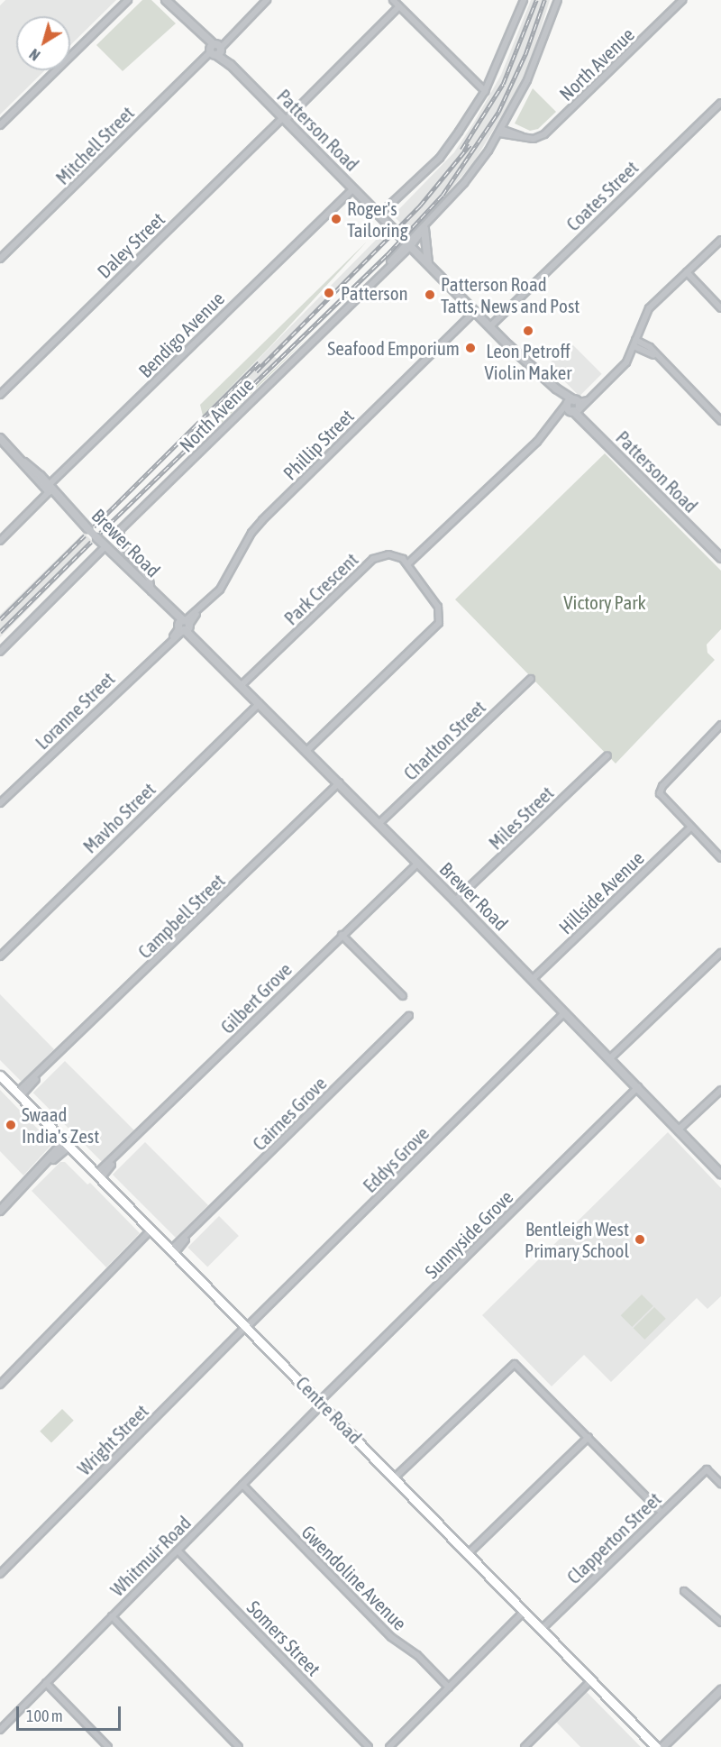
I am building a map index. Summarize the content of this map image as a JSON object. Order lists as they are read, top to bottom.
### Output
{
  "streets": {
    "main road": ["Centre Road"],
    "street": [
      "North Avenue",
      "Patterson Road",
      "Mitchell Street",
      "Coates Street",
      "Daley Street",
      "Bendigo Avenue",
      "Phillip Street",
      "Brewer Road",
      "Park Crescent",
      "Loranne Street",
      "Charlton Street",
      "Mavho Street",
      "Miles Street",
      "Hillside Avenue",
      "Campbell Street",
      "Gilbert Grove",
      "Cairnes Grove",
      "Eddys Grove",
      "Sunnyside Grove",
      "Wright Street",
      "Clapperton Street",
      "Whitmuir Road",
      "Gwendoline Avenue",
      "Somers Street"
    ]
  },
  "crossings": [
    ["North Avenue", "Patterson Road"],
    ["North Avenue", "Brewer Road"],
    ["Patterson Road", "Mitchell Street"],
    ["Patterson Road", "Coates Street"],
    ["Patterson Road", "Daley Street"],
    ["Patterson Road", "Bendigo Avenue"],
    ["Patterson Road", "Phillip Street"],
    ["Bendigo Avenue", "Brewer Road"],
    ["Phillip Street", "Brewer Road"],
    ["Phillip Street", "Loranne Street"],
    ["Brewer Road", "Park Crescent"],
    ["Brewer Road", "Loranne Street"],
    ["Brewer Road", "Charlton Street"],
    ["Brewer Road", "Mavho Street"],
    ["Brewer Road", "Miles Street"],
    ["Brewer Road", "Hillside Avenue"],
    ["Brewer Road", "Campbell Street"],
    ["Brewer Road", "Gilbert Grove"],
    ["Brewer Road", "Eddys Grove"],
    ["Brewer Road", "Sunnyside Grove"],
    ["Campbell Street", "Centre Road"],
    ["Gilbert Grove", "Centre Road"],
    ["Cairnes Grove", "Centre Road"],
    ["Eddys Grove", "Centre Road"],
    ["Eddys Grove", "Wright Street"],
    ["Sunnyside Grove", "Centre Road"],
    ["Sunnyside Grove", "Whitmuir Road"],
    ["Centre Road", "Wright Street"],
    ["Centre Road", "Clapperton Street"],
    ["Centre Road", "Whitmuir Road"],
    ["Whitmuir Road", "Gwendoline Avenue"],
    ["Whitmuir Road", "Somers Street"]
  ],
  "parks": ["Victory Park"],
  "places": [
    "Roger's Tailoring",
    "Patterson",
    "Patterson Road Tatts, News and Post",
    "Leon Petroff Violin Maker",
    "Seafood Emporium",
    "Swaad India's Zest",
    "Bentleigh West Primary School"
  ],
  "scale_bar": "100 m",
  "north": "bottom left"
}
